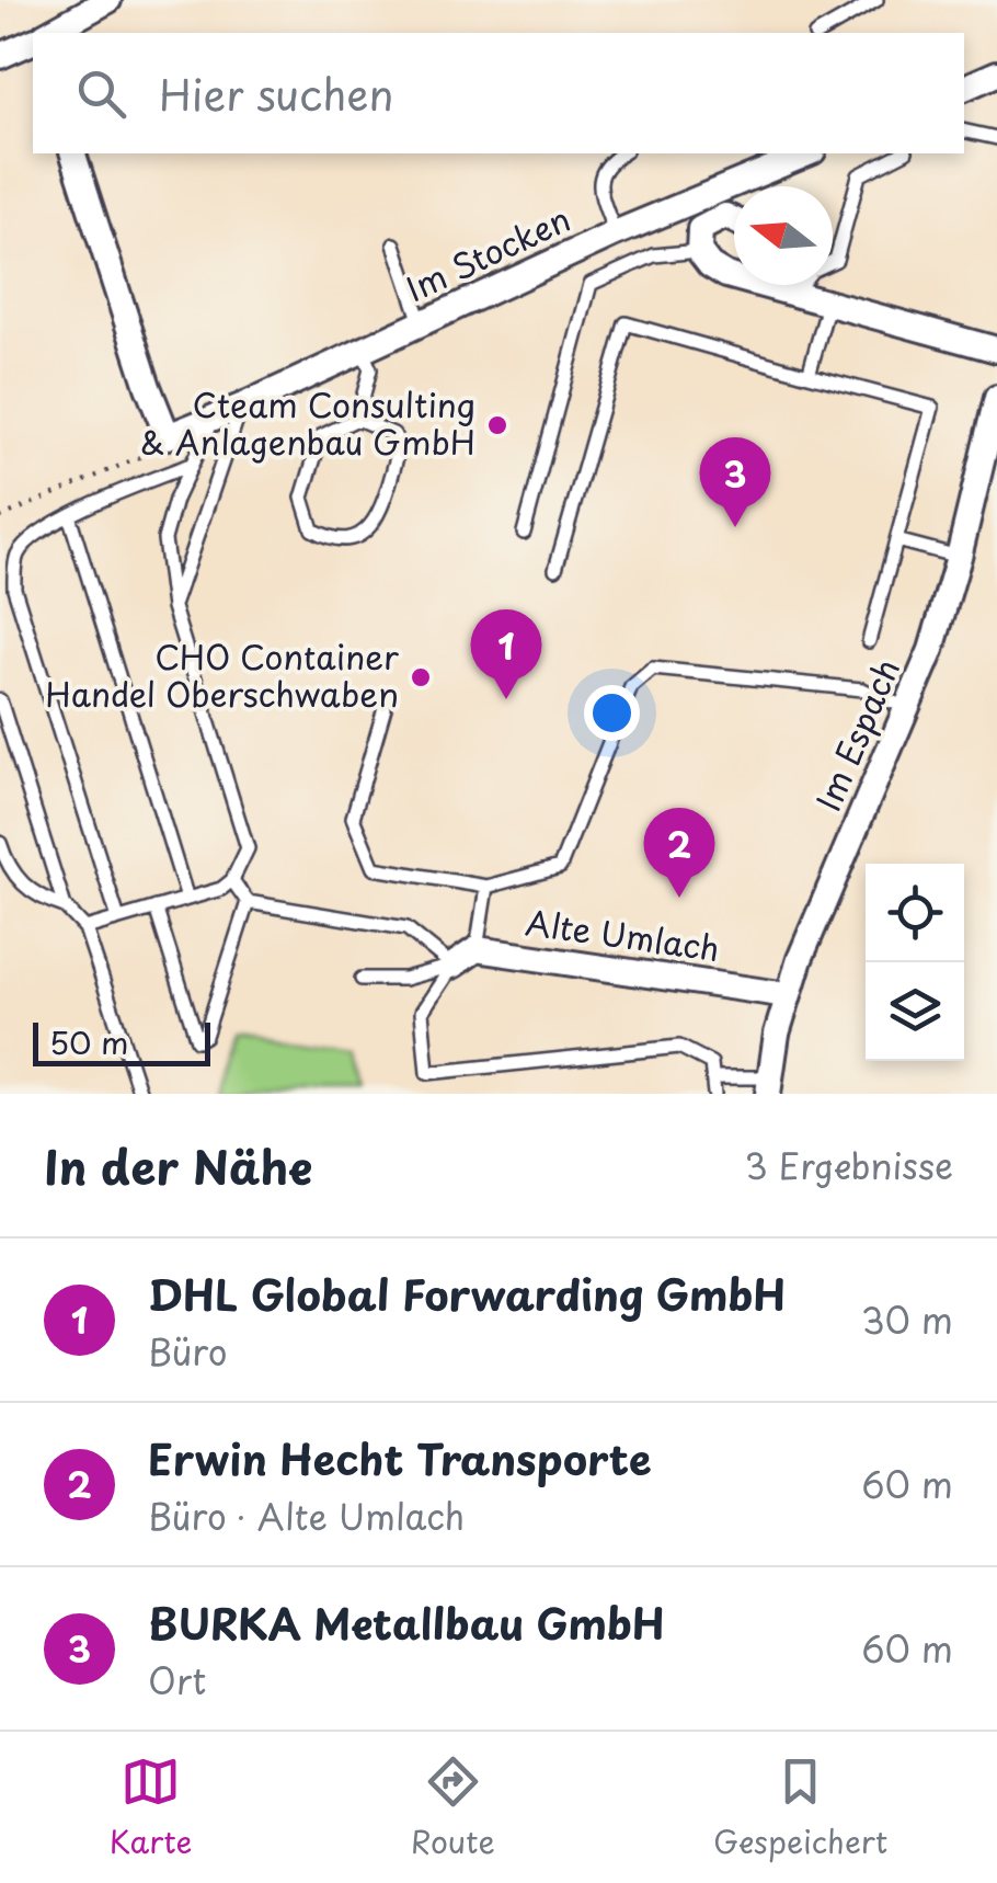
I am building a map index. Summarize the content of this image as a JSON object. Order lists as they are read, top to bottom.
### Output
{
  "streets": {
    "street": ["Im Stocken", "Im Espach", "Alte Umlach"]
  },
  "crossings": [
    ["Im Espach", "Alte Umlach"]
  ],
  "places": ["Cteam Consulting & Anlagenbau GmbH", "CHO Container Handel Oberschwaben"],
  "scale_bar": "50 m",
  "north": "left",
  "page": {
    "search": "Hier suchen",
    "pins": ["3", "1", "2"],
    "scale": "50 m",
    "heading": ["In der Nähe", "3 Ergebnisse"],
    "list": [
      {
        "mark": "1",
        "name": "DHL Global Forwarding GmbH",
        "note": "Büro",
        "value": "30 m"
      },
      {
        "mark": "2",
        "name": "Erwin Hecht Transporte",
        "note": "Büro · Alte Umlach",
        "value": "60 m"
      },
      {
        "mark": "3",
        "name": "BURKA Metallbau GmbH",
        "note": "Ort",
        "value": "60 m"
      }
    ],
    "nav": ["Karte", "Route", "Gespeichert"]
  }
}
